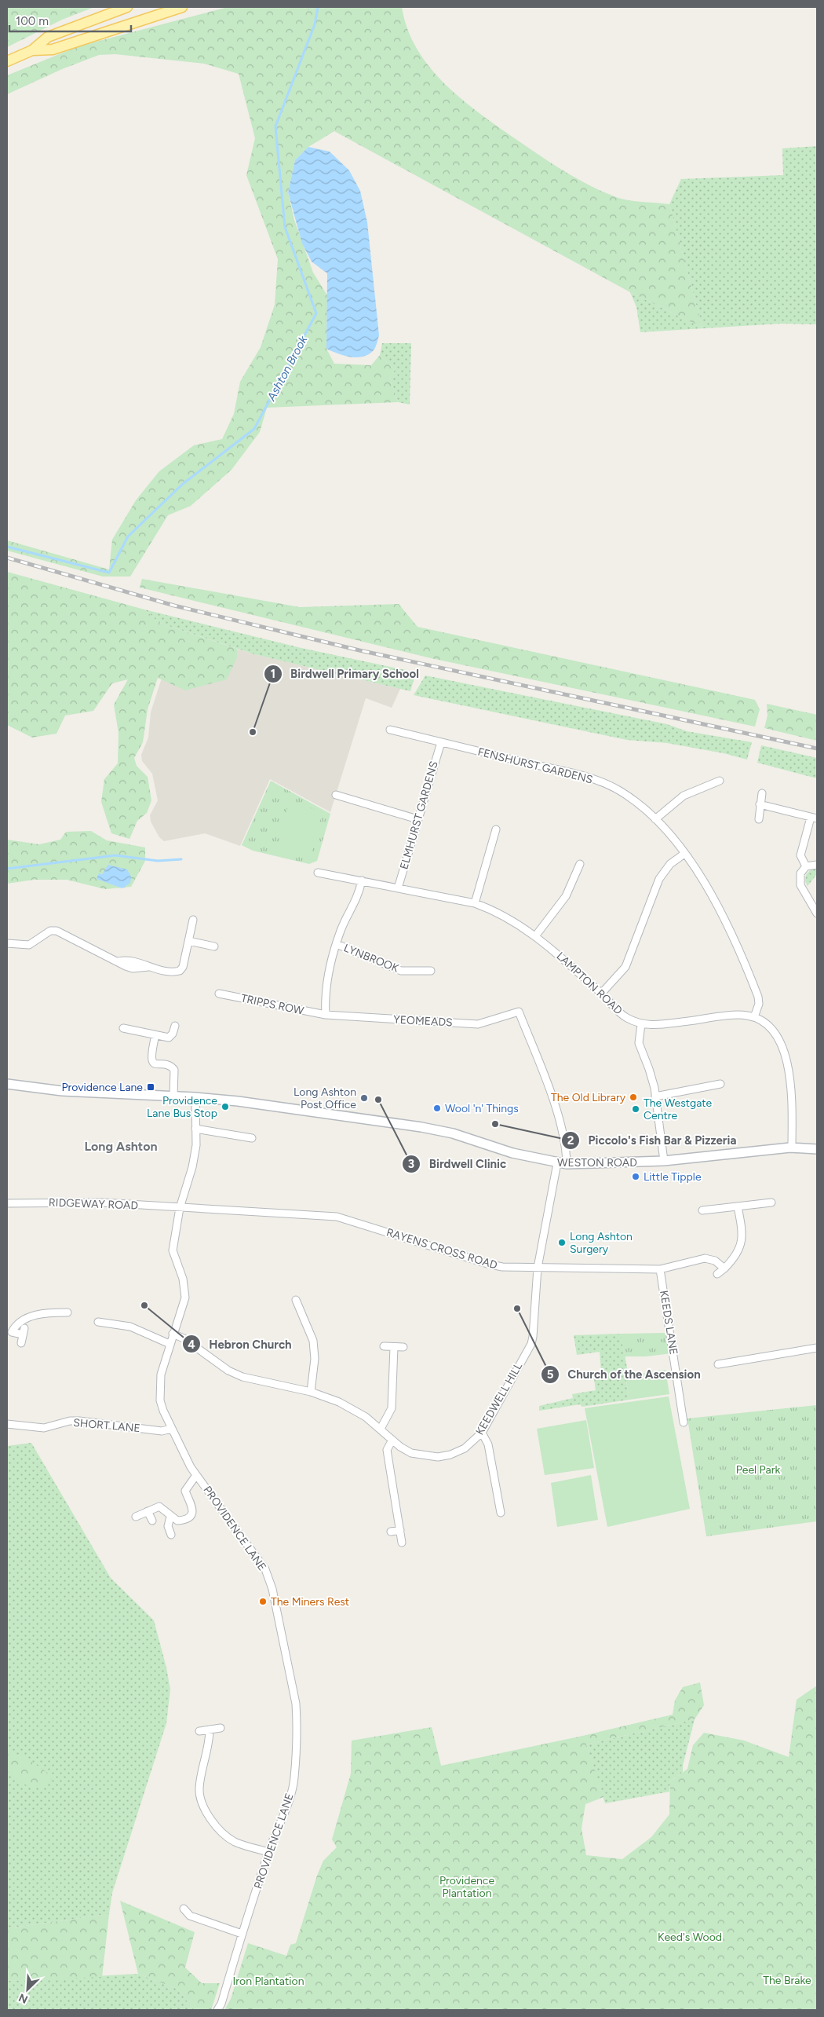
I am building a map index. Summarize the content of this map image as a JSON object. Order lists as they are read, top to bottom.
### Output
{
  "streets": {
    "street": [
      "FENSHURST GARDENS",
      "ELMHURST GARDENS",
      "LYNBROOK",
      "LAMPTON ROAD",
      "TRIPPS ROW",
      "YEOMEADS",
      "WESTON ROAD",
      "RIDGEWAY ROAD",
      "RAYENS CROSS ROAD",
      "KEEDS LANE",
      "KEEDWELL HILL",
      "SHORT LANE",
      "PROVIDENCE LANE"
    ]
  },
  "crossings": [
    ["FENSHURST GARDENS", "ELMHURST GARDENS"],
    ["FENSHURST GARDENS", "LAMPTON ROAD"],
    ["ELMHURST GARDENS", "LAMPTON ROAD"],
    ["LYNBROOK", "LAMPTON ROAD"],
    ["LYNBROOK", "TRIPPS ROW"],
    ["LYNBROOK", "YEOMEADS"],
    ["TRIPPS ROW", "YEOMEADS"],
    ["YEOMEADS", "WESTON ROAD"],
    ["WESTON ROAD", "KEEDWELL HILL"],
    ["WESTON ROAD", "PROVIDENCE LANE"],
    ["RIDGEWAY ROAD", "RAYENS CROSS ROAD"],
    ["RIDGEWAY ROAD", "PROVIDENCE LANE"],
    ["RAYENS CROSS ROAD", "KEEDS LANE"],
    ["RAYENS CROSS ROAD", "KEEDWELL HILL"],
    ["RAYENS CROSS ROAD", "PROVIDENCE LANE"],
    ["KEEDWELL HILL", "PROVIDENCE LANE"],
    ["SHORT LANE", "PROVIDENCE LANE"]
  ],
  "districts": ["Long Ashton"],
  "water": ["Ashton Brook"],
  "parks": [
    "Peel Park",
    "Providence Plantation",
    "Keed's Wood",
    "The Brake",
    "Iron Plantation"
  ],
  "places": {
    "other": [
      "Birdwell Primary School",
      "The Old Library",
      "Long Ashton Post Office",
      "Birdwell Clinic",
      "Providence Lane Bus Stop",
      "Wool 'n' Things",
      "The Westgate Centre",
      "Piccolo's Fish Bar & Pizzeria",
      "Little Tipple",
      "Long Ashton Surgery",
      "Hebron Church",
      "Church of the Ascension",
      "The Miners Rest"
    ],
    "transit": ["Providence Lane"]
  },
  "scale_bar": "100 m",
  "north": "bottom left"
}
